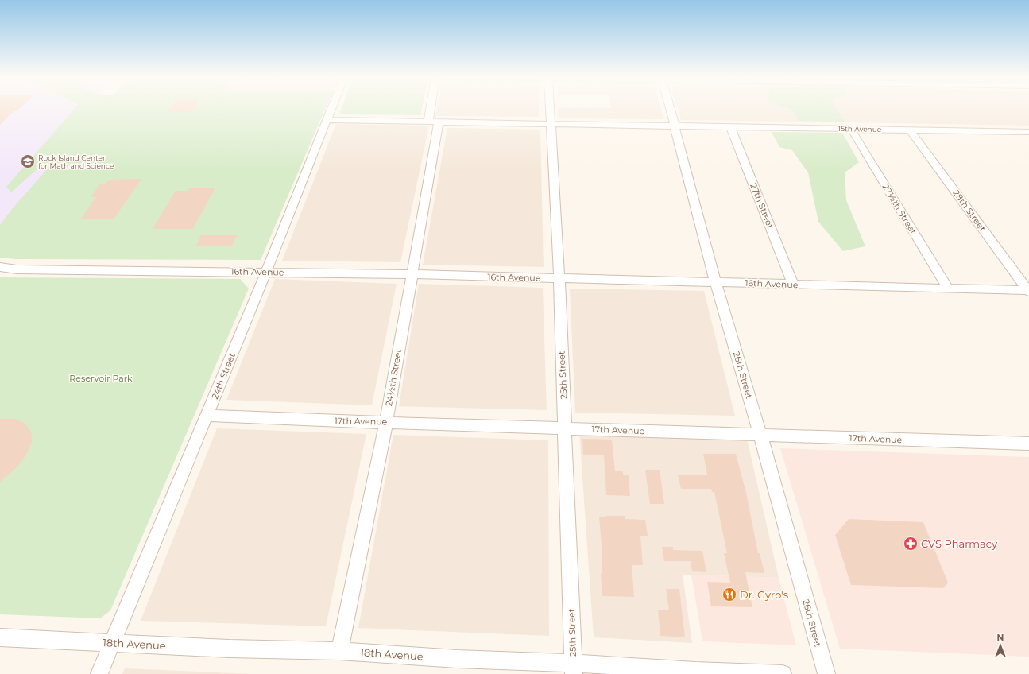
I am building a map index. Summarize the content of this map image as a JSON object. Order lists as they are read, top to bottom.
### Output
{
  "streets": {
    "street": [
      "15th Avenue",
      "27th Street",
      "27½th Street",
      "28th Street",
      "16th Avenue",
      "25th Street",
      "26th Street",
      "24th Street",
      "24½th Street",
      "17th Avenue",
      "18th Avenue"
    ]
  },
  "crossings": [
    ["15th Avenue", "27th Street"],
    ["15th Avenue", "27½th Street"],
    ["15th Avenue", "28th Street"],
    ["15th Avenue", "25th Street"],
    ["15th Avenue", "26th Street"],
    ["15th Avenue", "24th Street"],
    ["15th Avenue", "24½th Street"],
    ["27th Street", "16th Avenue"],
    ["27½th Street", "16th Avenue"],
    ["28th Street", "16th Avenue"],
    ["16th Avenue", "25th Street"],
    ["16th Avenue", "26th Street"],
    ["16th Avenue", "24th Street"],
    ["16th Avenue", "24½th Street"],
    ["25th Street", "17th Avenue"],
    ["25th Street", "18th Avenue"],
    ["26th Street", "17th Avenue"],
    ["24th Street", "17th Avenue"],
    ["24th Street", "18th Avenue"],
    ["24½th Street", "17th Avenue"],
    ["24½th Street", "18th Avenue"]
  ],
  "parks": ["Reservoir Park"],
  "places": {
    "school or university": ["Rock Island Center for Math and Science"],
    "pharmacy": ["CVS Pharmacy"],
    "restaurant": ["Dr. Gyro's"]
  },
  "north": "top"
}
